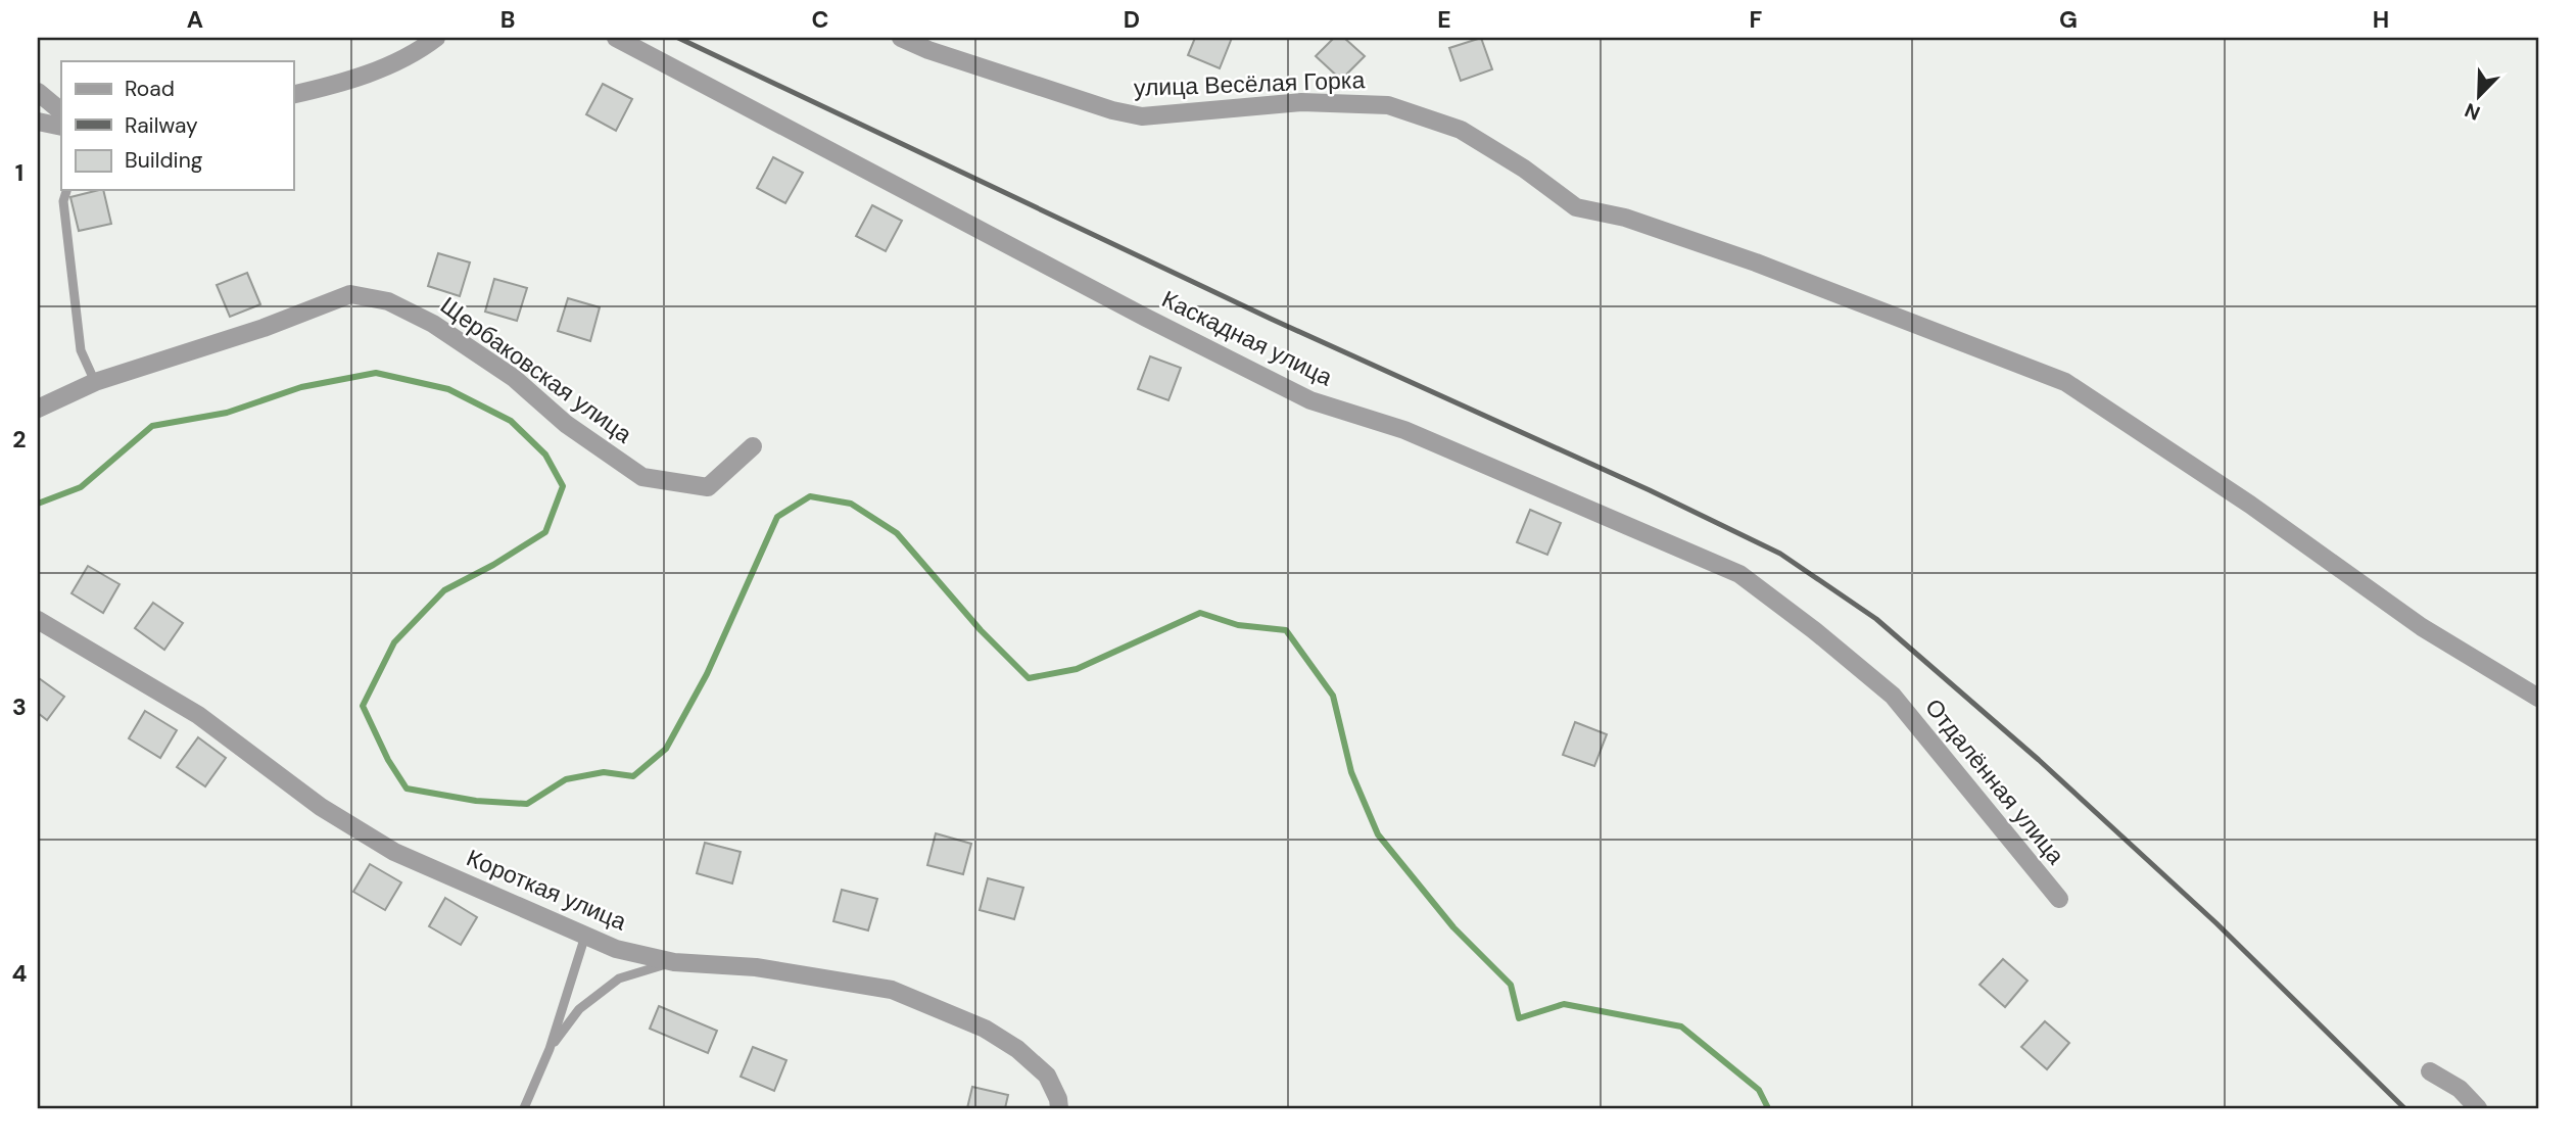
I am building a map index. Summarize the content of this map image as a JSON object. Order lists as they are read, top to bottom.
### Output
{
  "streets": {
    "street": [
      "улица Весёлая Горка",
      "Каскадная улица",
      "Щербаковская улица",
      "Отдалённая улица",
      "Короткая улица"
    ]
  },
  "crossings": [
    ["Каскадная улица", "Отдалённая улица"]
  ],
  "legend": ["Road", "Railway", "Building"],
  "north": "bottom left",
  "grid": {
    "columns": [
      "A",
      "B",
      "C",
      "D",
      "E",
      "F",
      "G",
      "H"
    ],
    "rows": [
      "1",
      "2",
      "3",
      "4"
    ]
  }
}
